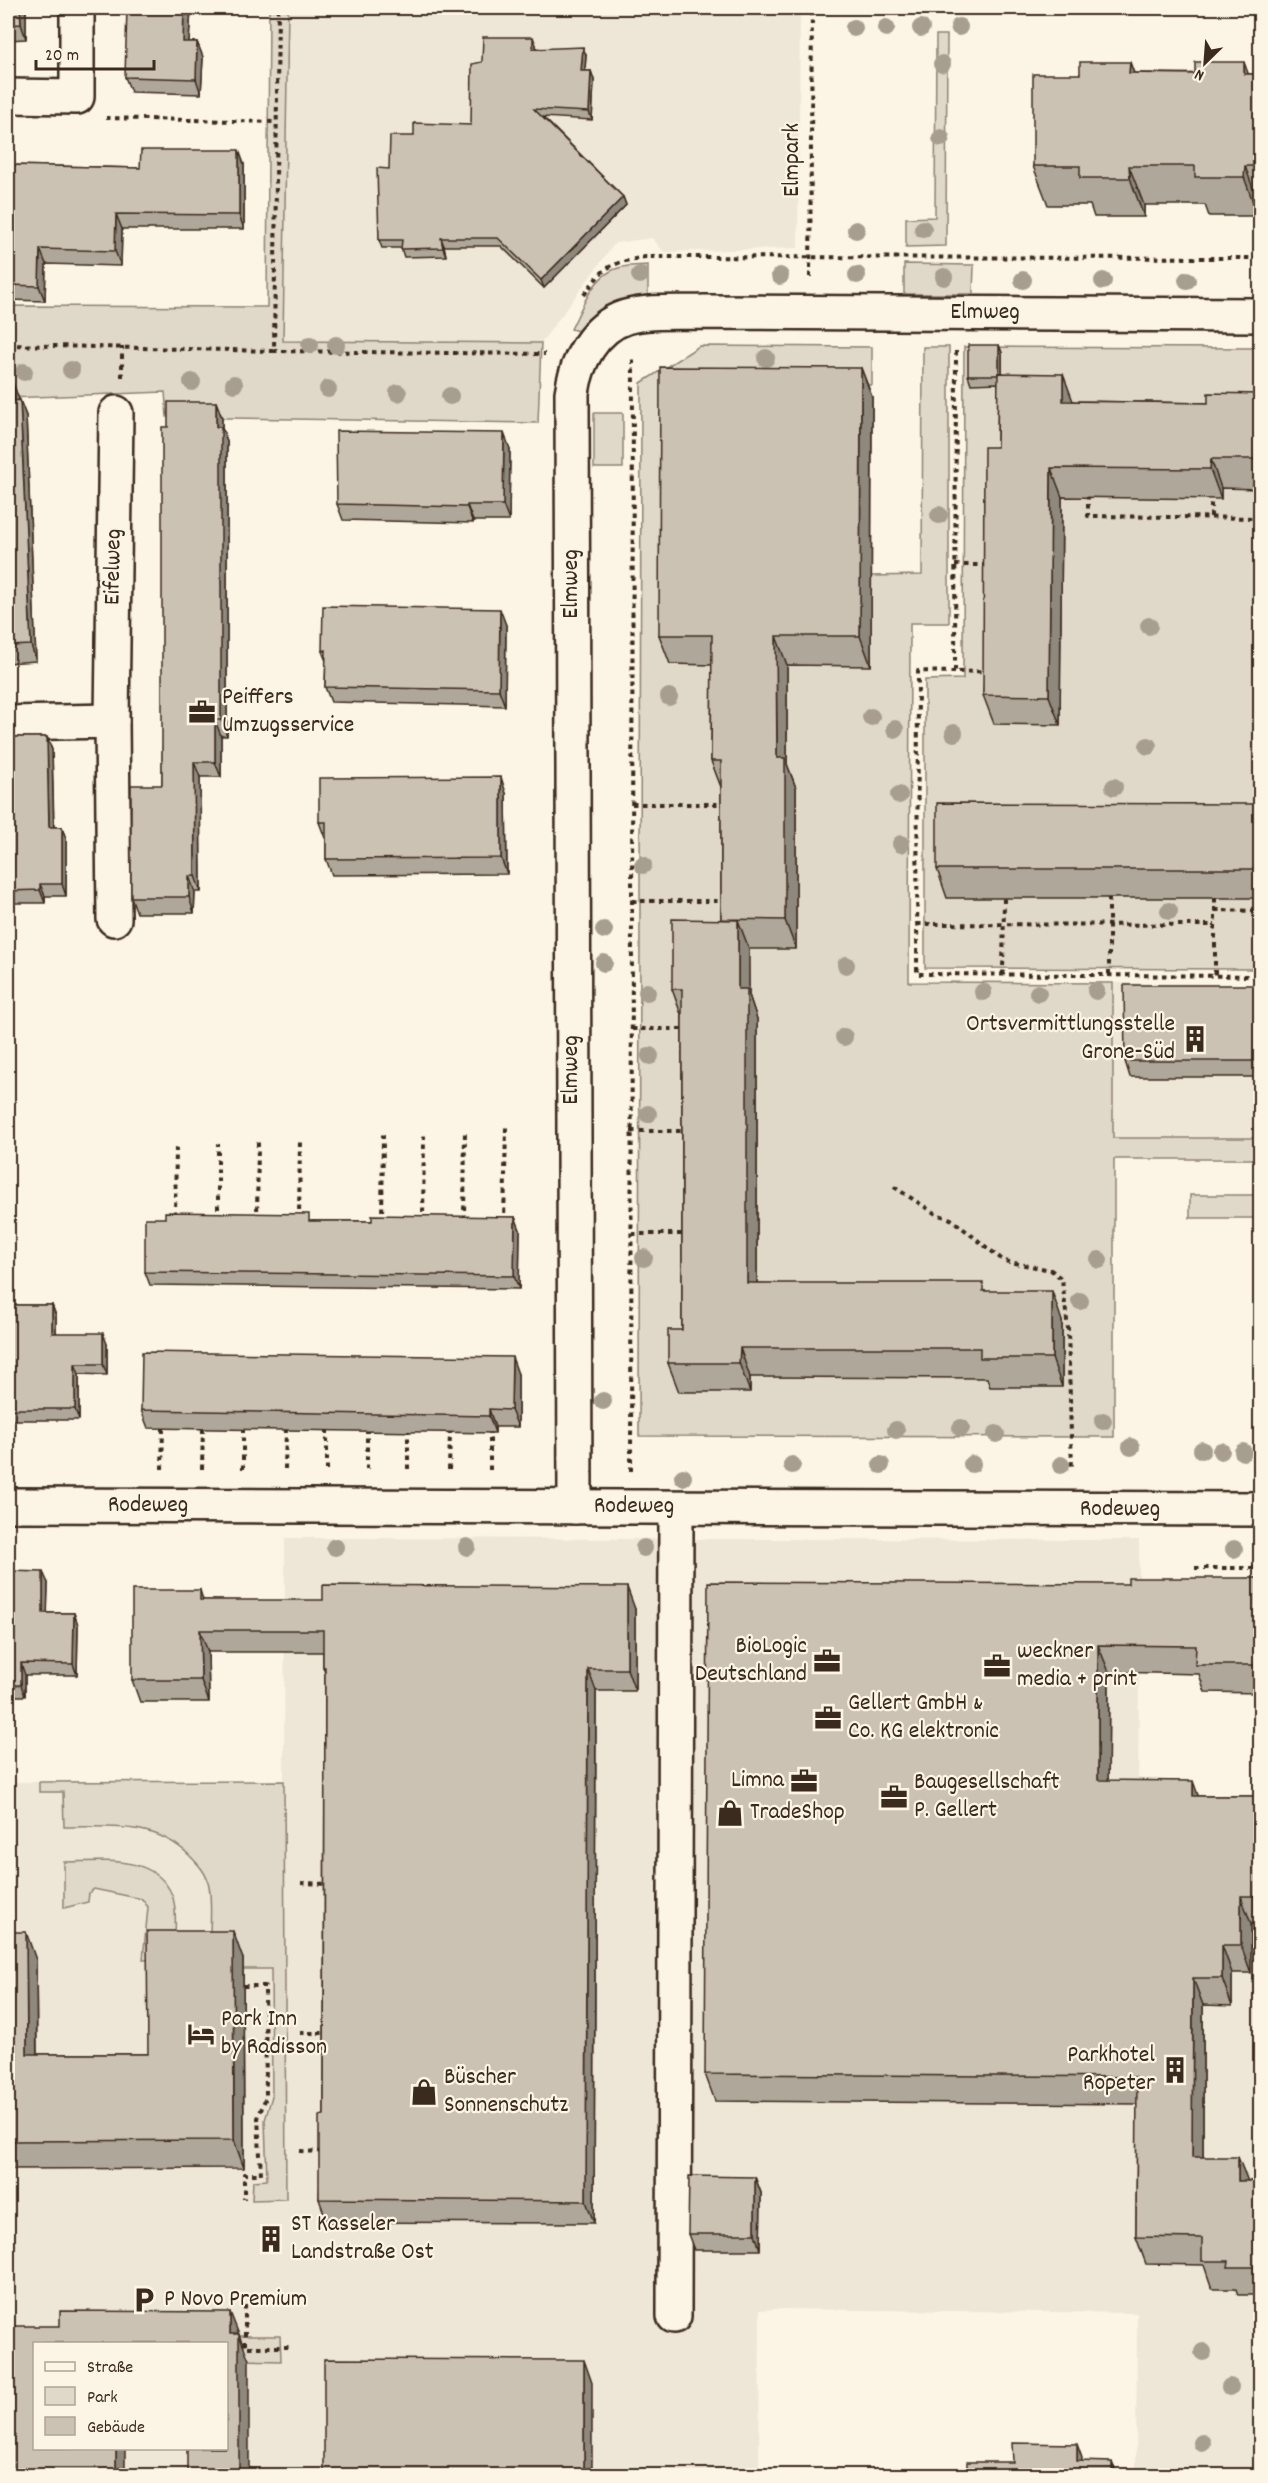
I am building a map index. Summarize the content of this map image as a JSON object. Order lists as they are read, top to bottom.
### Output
{
  "streets": {
    "street": ["Elmweg", "Eifelweg", "Rodeweg"],
    "path": ["Elmpark"]
  },
  "crossings": [
    ["Elmpark", "Elmweg"],
    ["Elmweg", "Rodeweg"]
  ],
  "places": {
    "office": [
      "Peiffers Umzugsservice",
      "BioLogic Deutschland",
      "weckner media + print",
      "Gellert GmbH & Co. KG elektronic",
      "Limna",
      "Baugesellschaft P. Gellert"
    ],
    "building": ["Ortsvermittlungsstelle Grone-Süd", "Parkhotel Ropeter", "ST Kasseler Landstraße Ost"],
    "shop": ["TradeShop", "Büscher Sonnenschutz"],
    "hotel": ["Park Inn by Radisson"],
    "parking": ["P Novo Premium"]
  },
  "legend": ["Straße", "Park", "Gebäude"],
  "scale_bar": "20 m",
  "north": "bottom left"
}
